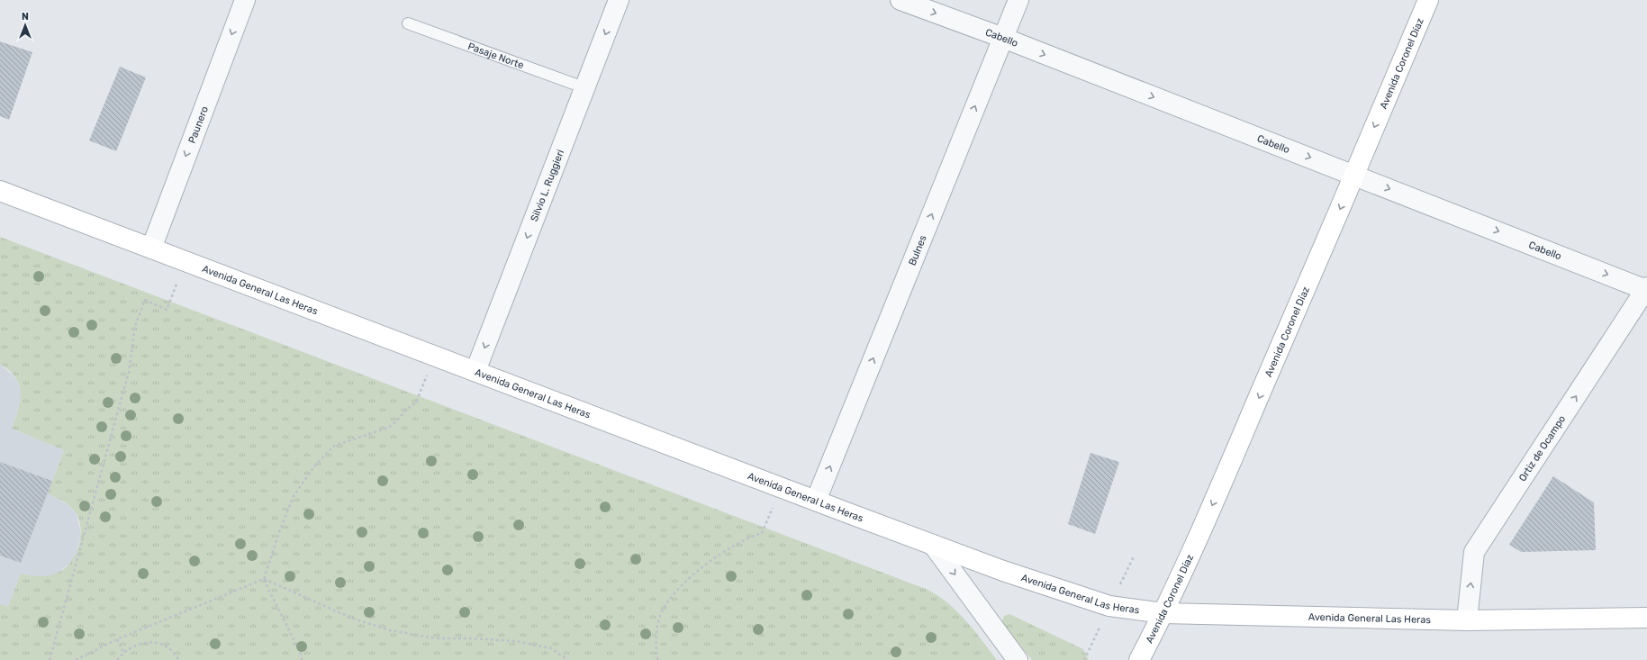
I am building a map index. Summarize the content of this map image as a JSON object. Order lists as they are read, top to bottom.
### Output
{
  "streets": {
    "main road": ["Avenida Coronel Díaz", "Avenida General Las Heras"],
    "street": [
      "Cabello",
      "Paunero",
      "Silvio L. Ruggieri",
      "Bulnes",
      "Ortiz de Ocampo"
    ],
    "lane": ["Pasaje Norte"]
  },
  "crossings": [
    ["Cabello", "Avenida Coronel Díaz"],
    ["Cabello", "Bulnes"],
    ["Cabello", "Ortiz de Ocampo"],
    ["Pasaje Norte", "Silvio L. Ruggieri"],
    ["Avenida Coronel Díaz", "Avenida General Las Heras"],
    ["Paunero", "Avenida General Las Heras"],
    ["Silvio L. Ruggieri", "Avenida General Las Heras"],
    ["Bulnes", "Avenida General Las Heras"],
    ["Avenida General Las Heras", "Ortiz de Ocampo"]
  ],
  "one_way": [
    "Cabello",
    "Avenida Coronel Díaz",
    "Paunero",
    "Silvio L. Ruggieri",
    "Bulnes",
    "Ortiz de Ocampo"
  ],
  "north": "top"
}
